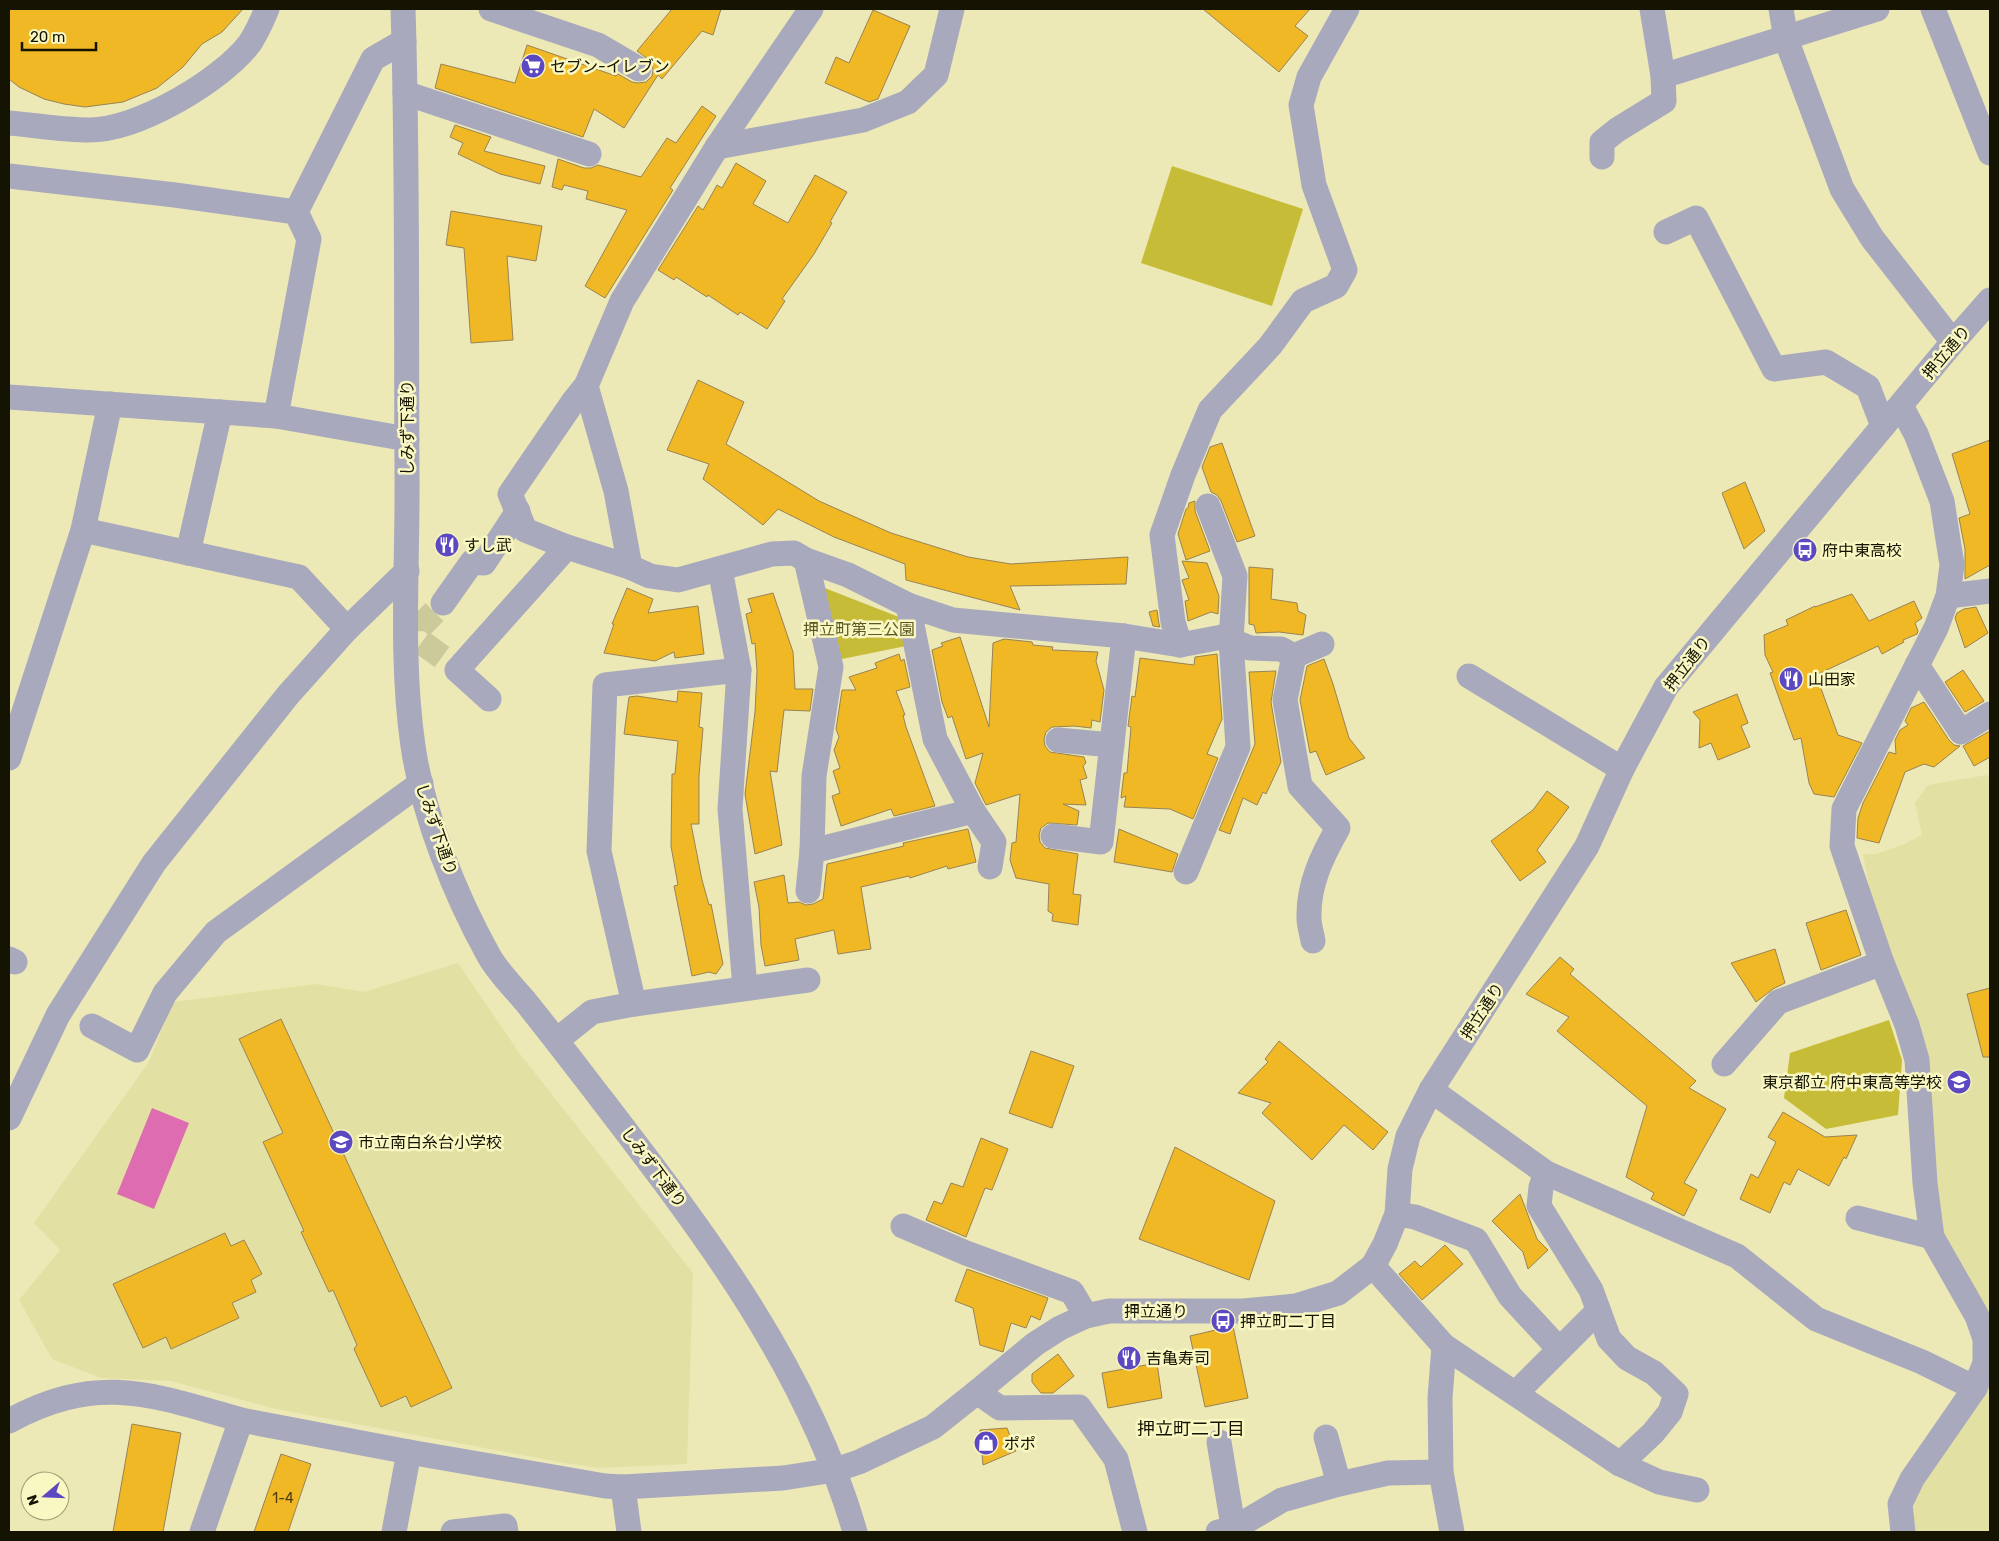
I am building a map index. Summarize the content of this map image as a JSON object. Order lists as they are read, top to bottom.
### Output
{
  "streets": {
    "street": ["押立通り", "しみず下通り"]
  },
  "crossings": [
    ["押立通り", "しみず下通り"]
  ],
  "districts": ["押立町二丁目"],
  "parks": ["押立町第三公園"],
  "places": {
    "supermarket": ["セブン-イレブン"],
    "restaurant": ["すし武", "山田家", "吉亀寿司"],
    "bus stop": ["府中東高校", "押立町二丁目"],
    "school or university": ["東京都立 府中東高等学校", "市立南白糸台小学校"],
    "shop": ["ポポ"]
  },
  "house_numbers": ["1-4"],
  "scale_bar": "20 m",
  "north": "left"
}
